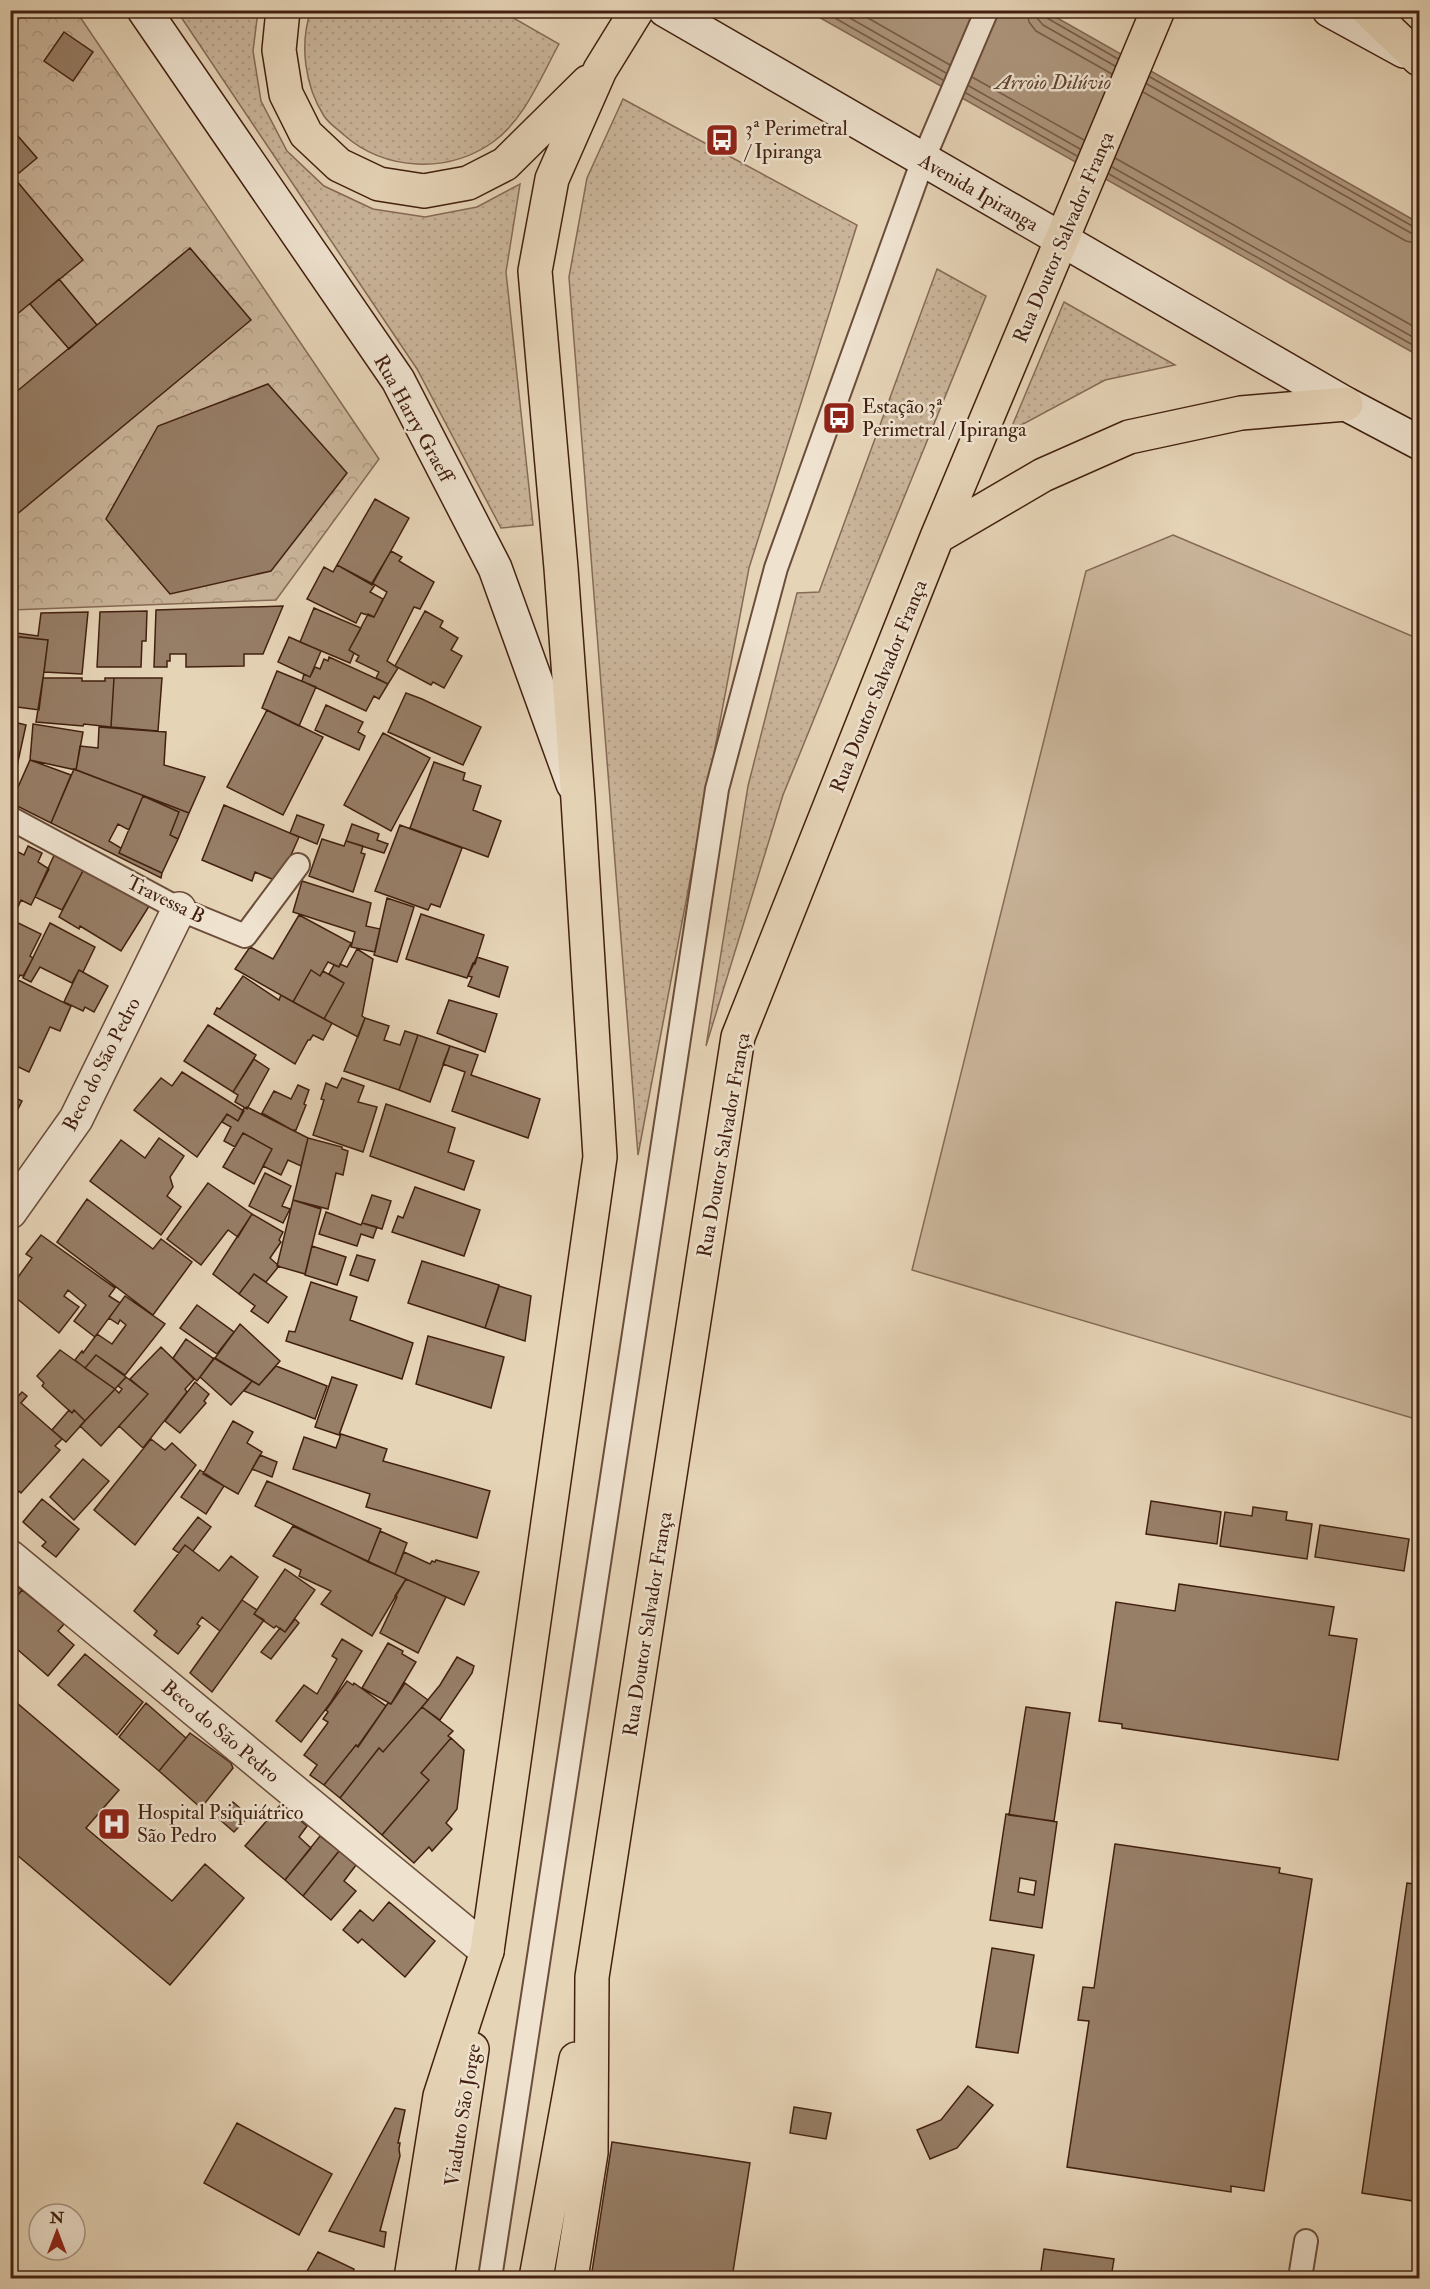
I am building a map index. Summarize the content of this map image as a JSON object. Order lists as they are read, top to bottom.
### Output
{
  "streets": {
    "main road": [
      "Avenida Ipiranga",
      "Rua Doutor Salvador França",
      "Rua Harry Graeff",
      "Beco do São Pedro",
      "Viaduto São Jorge"
    ],
    "lane": ["Travessa B"]
  },
  "crossings": [
    ["Avenida Ipiranga", "Rua Doutor Salvador França"],
    ["Travessa B", "Beco do São Pedro"],
    ["Beco do São Pedro", "Viaduto São Jorge"]
  ],
  "water": ["Arroio Dilúvio"],
  "places": {
    "bus stop": ["3ª Perimetral / Ipiranga", "Estação 3ª Perimetral / Ipiranga"],
    "hospital": ["Hospital Psiquiátrico São Pedro"]
  },
  "north": "top"
}
